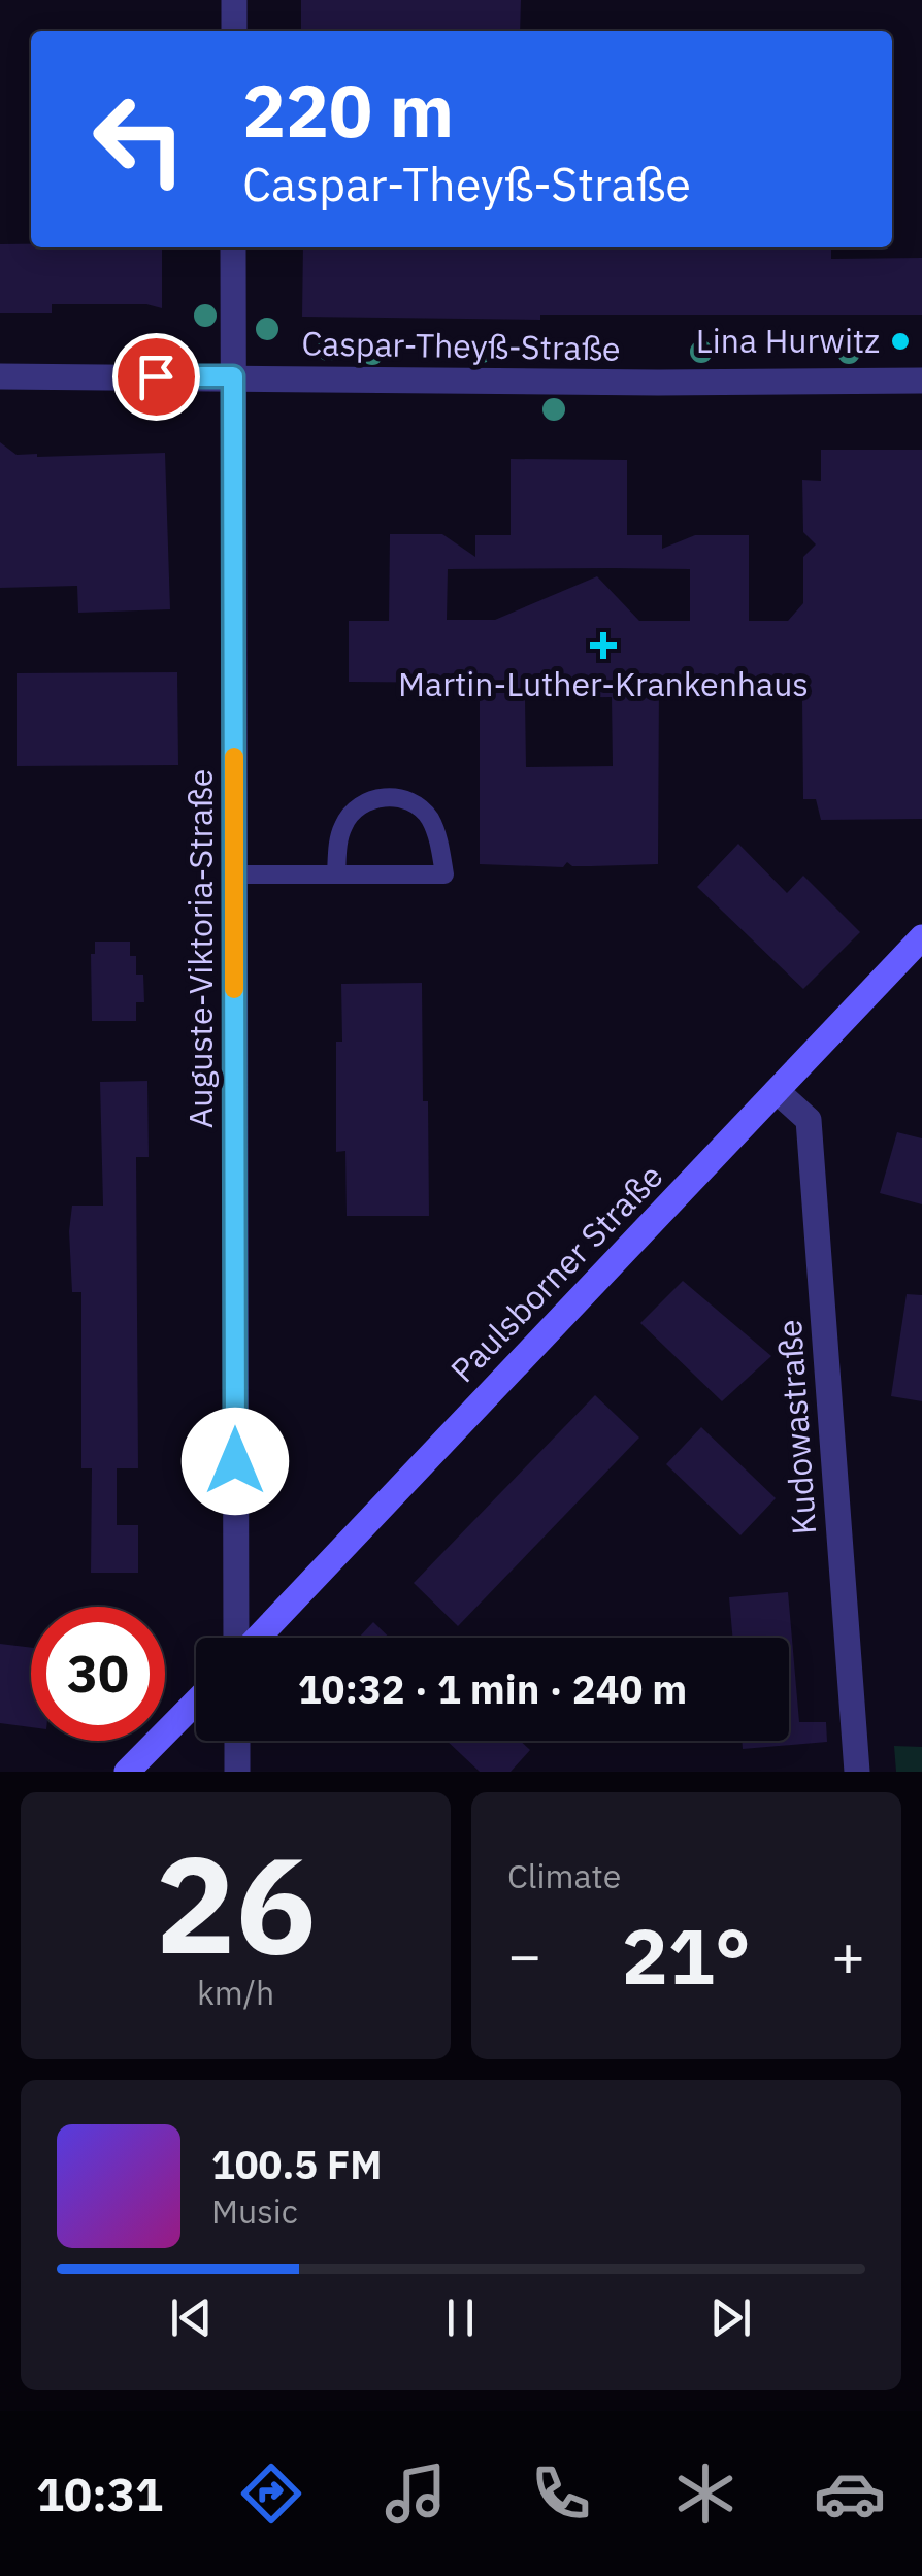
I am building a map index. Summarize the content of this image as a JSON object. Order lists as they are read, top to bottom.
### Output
{
  "streets": {
    "street": [
      "Caspar-Theyß-Straße",
      "Auguste-Viktoria-Straße",
      "Paulsborner Straße",
      "Kudowastraße"
    ]
  },
  "crossings": [
    ["Caspar-Theyß-Straße", "Auguste-Viktoria-Straße"],
    ["Paulsborner Straße", "Kudowastraße"]
  ],
  "places": {
    "other": ["Lina Hurwitz"],
    "health": ["Martin-Luther-Krankenhaus"]
  },
  "page": {
    "turn": ["220 m", "Caspar-Theyß-Straße"],
    "limit": "30",
    "trip": "10:32 · 1 min · 240 m",
    "tile": [
      ["26", "km/h"],
      "Climate"
    ],
    "heat": ["−", "21°", "+"],
    "song": ["100.5 FM", "Music"],
    "tabs": "10:31"
  }
}
